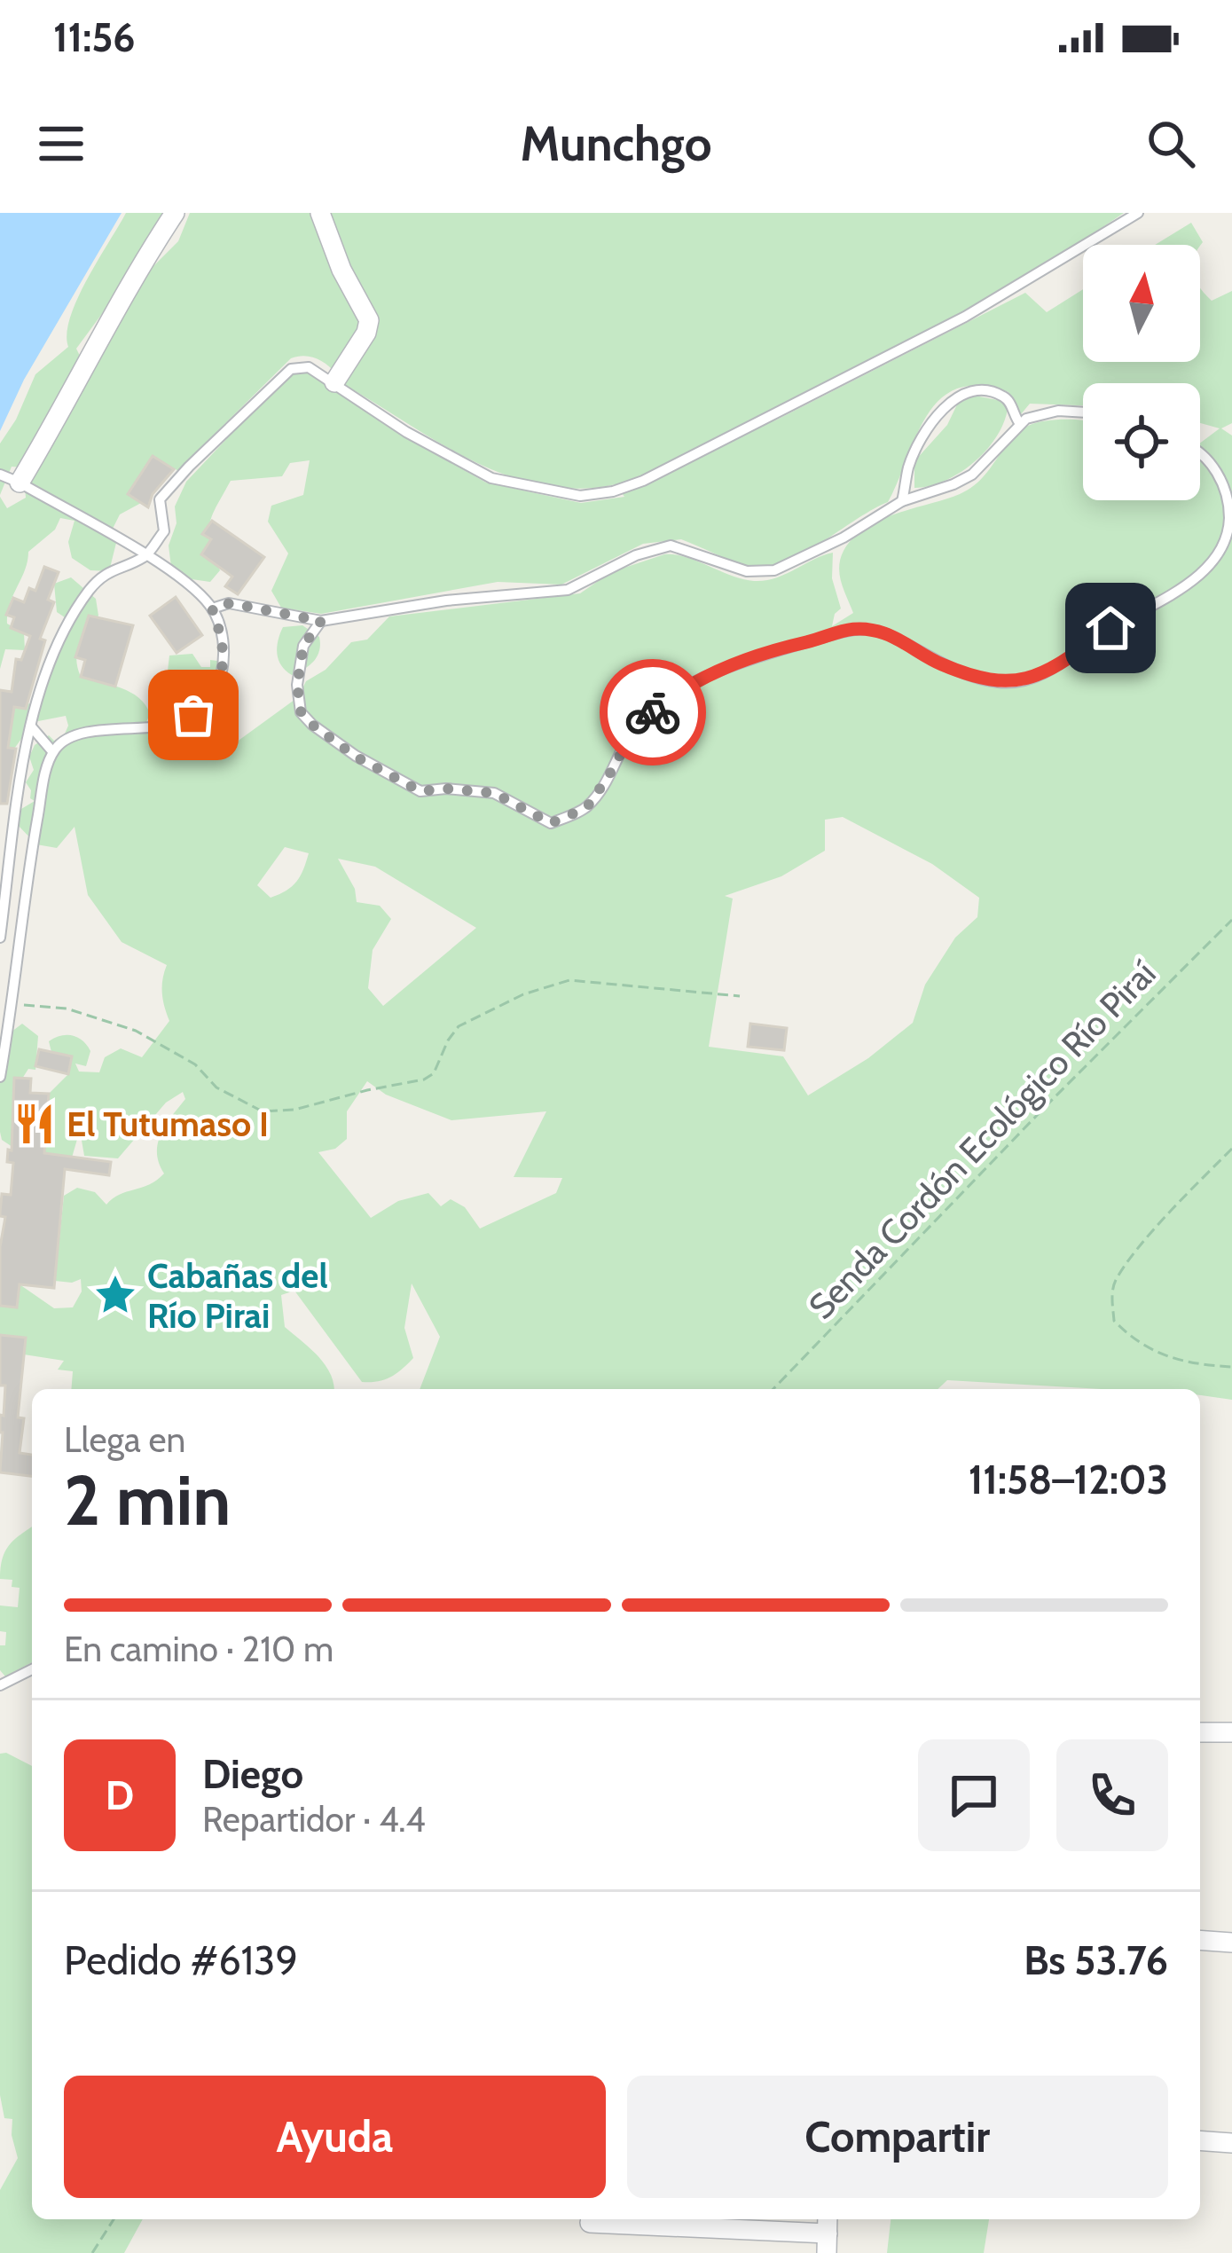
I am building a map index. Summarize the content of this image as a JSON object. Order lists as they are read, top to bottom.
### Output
{
  "streets": {
    "path": ["Senda Cordón Ecológico Río Piraí"]
  },
  "places": {
    "restaurant": ["El Tutumaso I"],
    "place": ["Cabañas del Río Pirai"]
  },
  "north": "top",
  "page": {
    "status": "11:56",
    "header": "Munchgo",
    "heading": ["2 min", "Llega en", "11:58–12:03"],
    "panel": [
      "Diego",
      "Repartidor · 4.4",
      "Pedido #6139",
      "Bs 53.76"
    ],
    "bar": "En camino · 210 m",
    "round": "D",
    "buttons": ["Ayuda", "Compartir"]
  }
}
